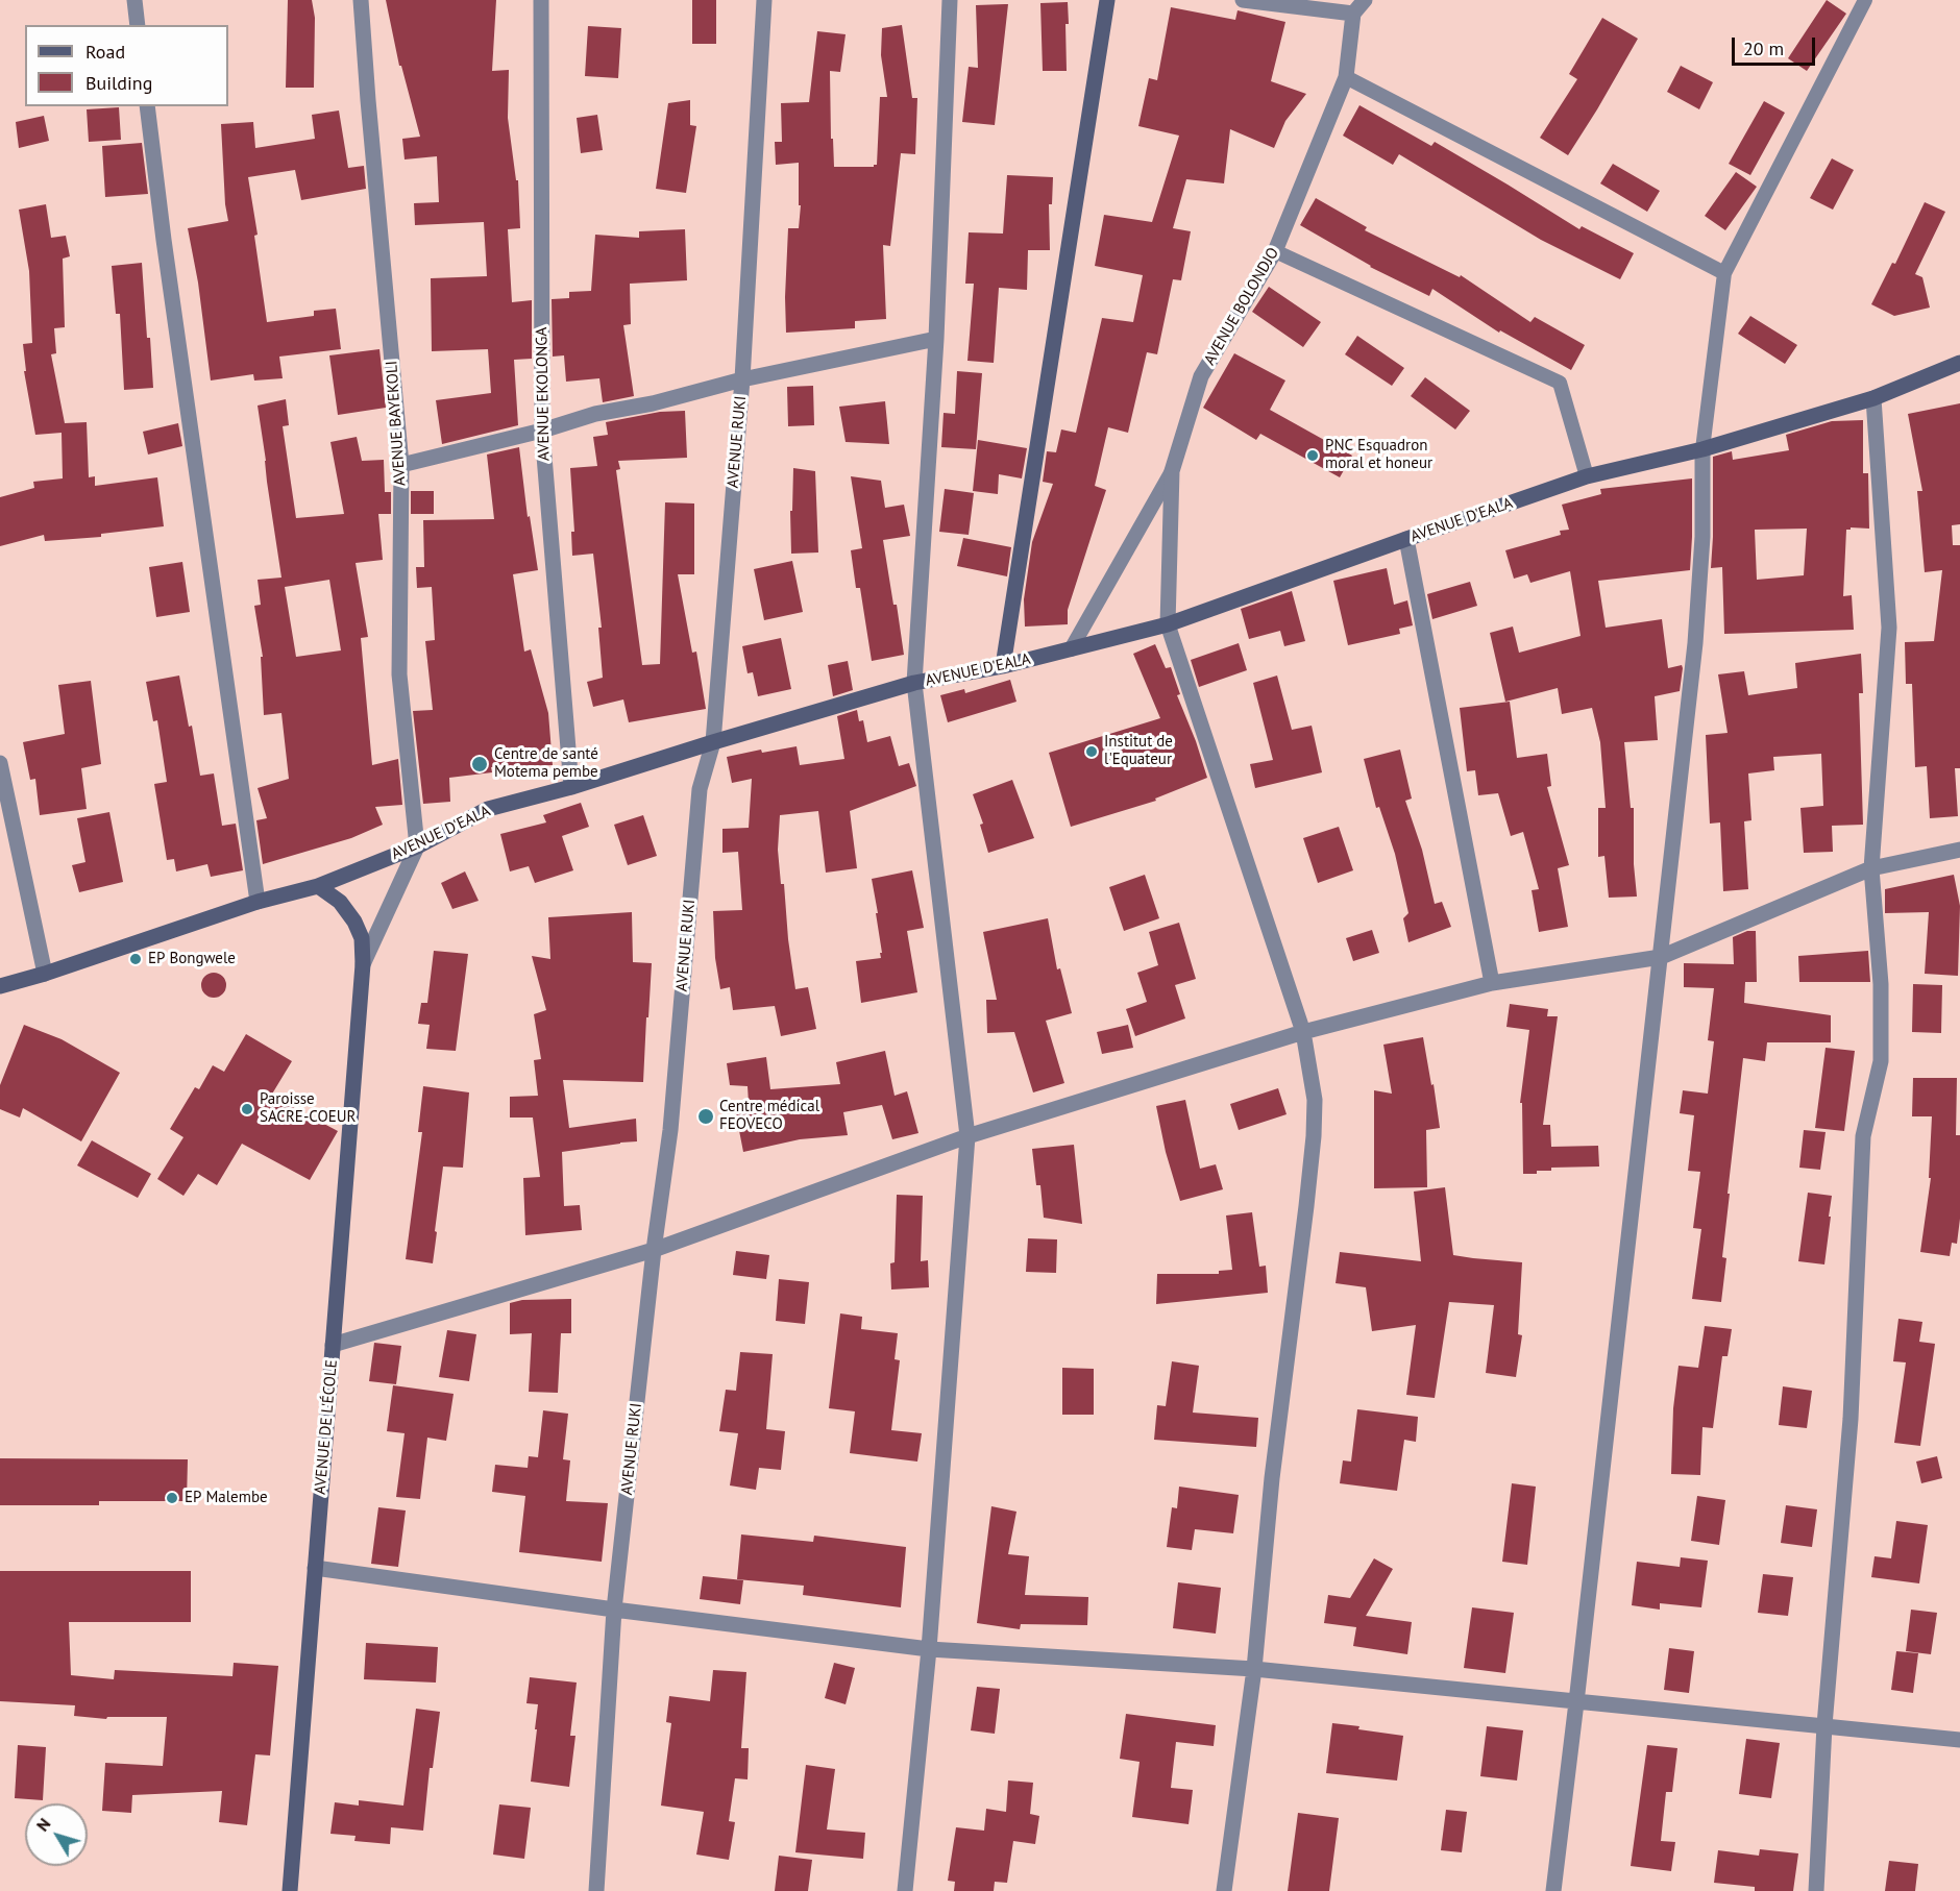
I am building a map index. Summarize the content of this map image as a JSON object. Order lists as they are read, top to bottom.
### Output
{
  "streets": {
    "street": [
      "AVENUE BOLONDJO",
      "AVENUE EKOLONGA",
      "AVENUE BAYEKOLI",
      "AVENUE RUKI",
      "AVENUE D'EALA",
      "AVENUE DE L'ÉCOLE"
    ]
  },
  "crossings": [
    ["AVENUE BOLONDJO", "AVENUE D'EALA"],
    ["AVENUE EKOLONGA", "AVENUE D'EALA"],
    ["AVENUE BAYEKOLI", "AVENUE D'EALA"],
    ["AVENUE RUKI", "AVENUE D'EALA"],
    ["AVENUE D'EALA", "AVENUE DE L'ÉCOLE"]
  ],
  "places": [
    "PNC Esquadron moral et honeur",
    "Institut de l'Equateur",
    "Centre de santé Motema pembe",
    "EP Bongwele",
    "Paroisse SACRE-COEUR",
    "Centre médical FEOVECO",
    "EP Malembe"
  ],
  "legend": ["Road", "Building"],
  "scale_bar": "20 m",
  "north": "top left"
}
